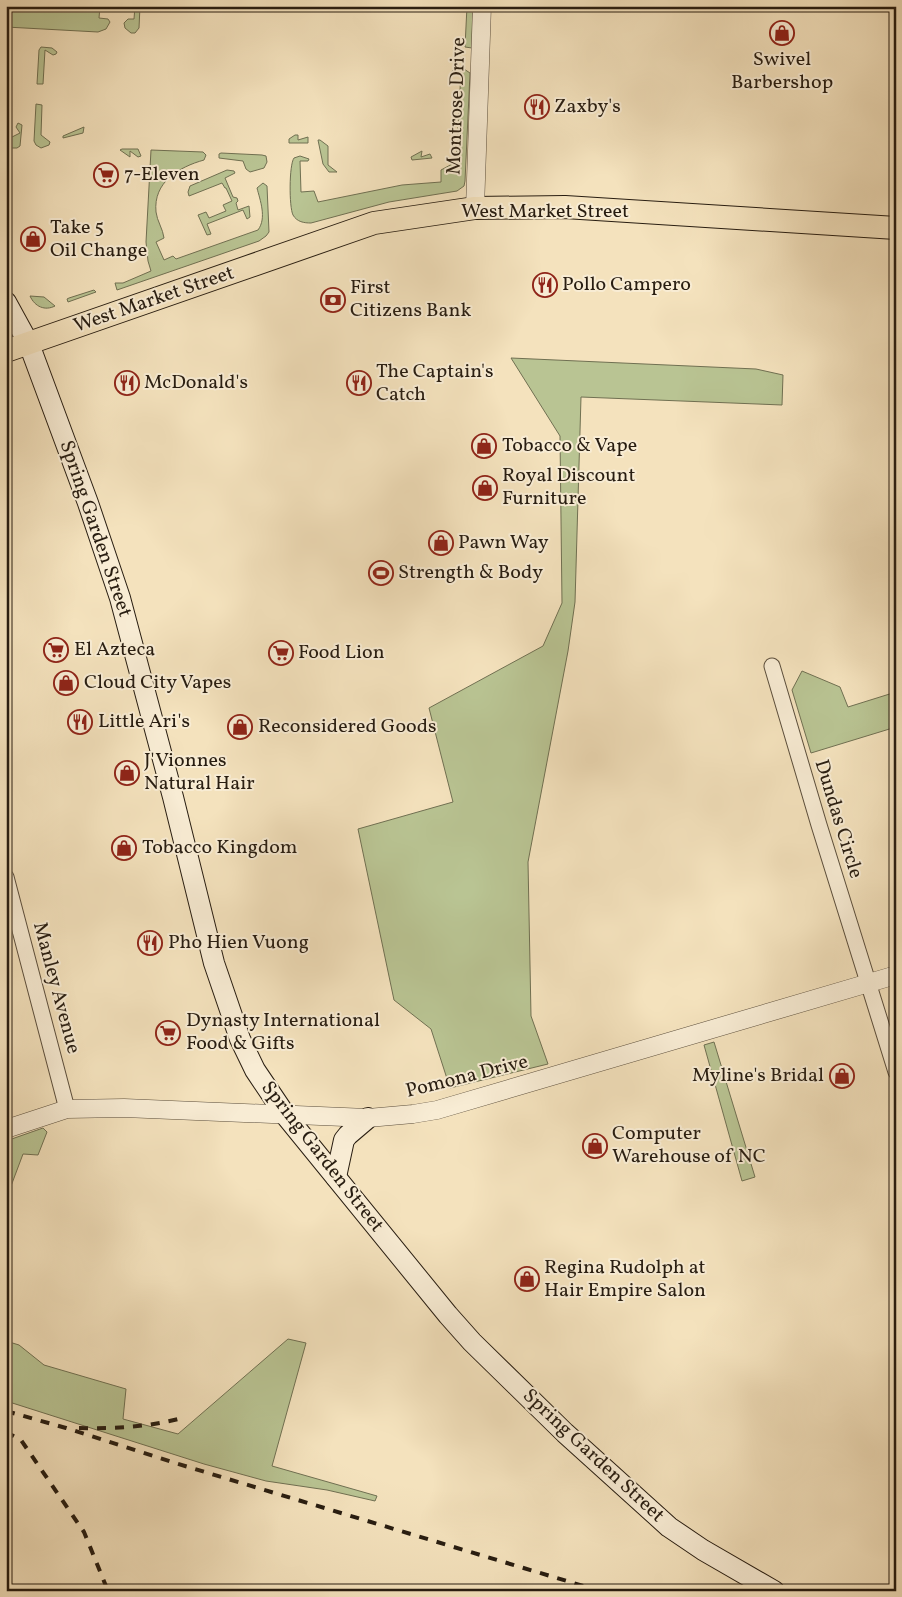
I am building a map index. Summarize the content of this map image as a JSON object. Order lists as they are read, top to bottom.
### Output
{
  "streets": {
    "main road": ["West Market Street", "Spring Garden Street"],
    "street": [
      "Montrose Drive",
      "Dundas Circle",
      "Manley Avenue",
      "Pomona Drive"
    ]
  },
  "crossings": [
    ["Montrose Drive", "West Market Street"],
    ["West Market Street", "Spring Garden Street"],
    ["Spring Garden Street", "Pomona Drive"],
    ["Dundas Circle", "Pomona Drive"],
    ["Manley Avenue", "Pomona Drive"]
  ],
  "places": {
    "shop": [
      "Swivel Barbershop",
      "Take 5 Oil Change",
      "Tobacco & Vape",
      "Royal Discount Furniture",
      "Pawn Way",
      "Cloud City Vapes",
      "Reconsidered Goods",
      "J'Vionnes Natural Hair",
      "Tobacco Kingdom",
      "Myline's Bridal",
      "Computer Warehouse of NC",
      "Regina Rudolph at Hair Empire Salon"
    ],
    "restaurant": [
      "Zaxby's",
      "Pollo Campero",
      "McDonald's",
      "The Captain's Catch",
      "Little Ari's",
      "Pho Hien Vuong"
    ],
    "supermarket": [
      "7-Eleven",
      "El Azteca",
      "Food Lion",
      "Dynasty International Food & Gifts"
    ],
    "bank": ["First Citizens Bank"],
    "sports": ["Strength & Body"]
  }
}
